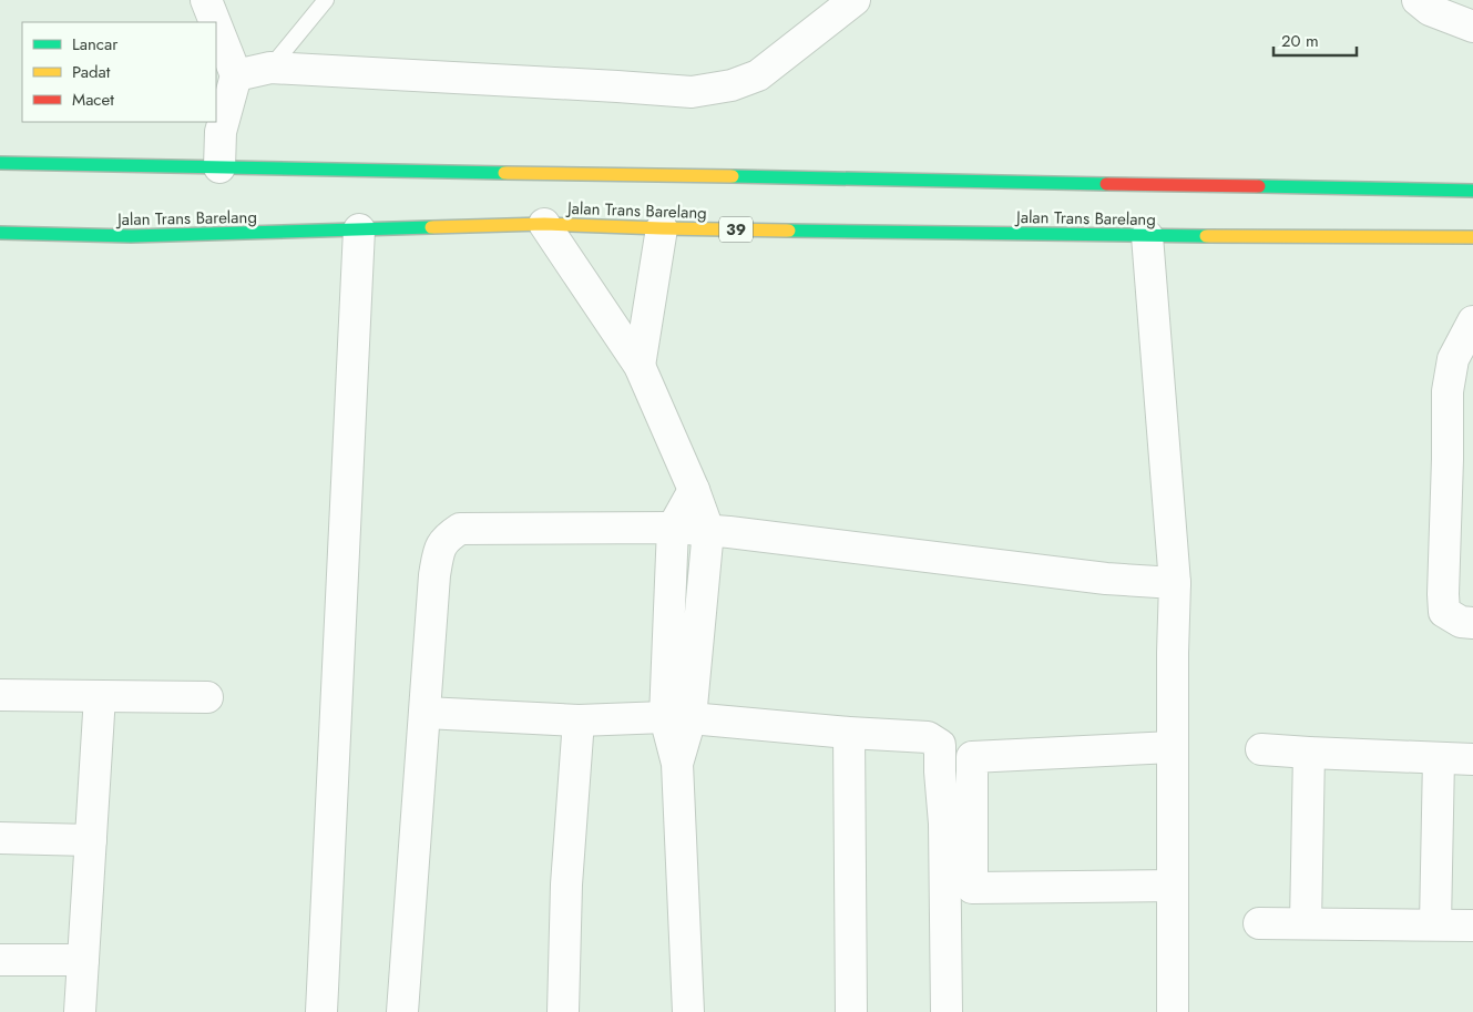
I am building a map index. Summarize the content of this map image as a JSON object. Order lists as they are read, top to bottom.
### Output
{
  "streets": {
    "highway": ["Jalan Trans Barelang", "39"]
  },
  "legend": ["Lancar", "Padat", "Macet"],
  "scale_bar": "20 m"
}
